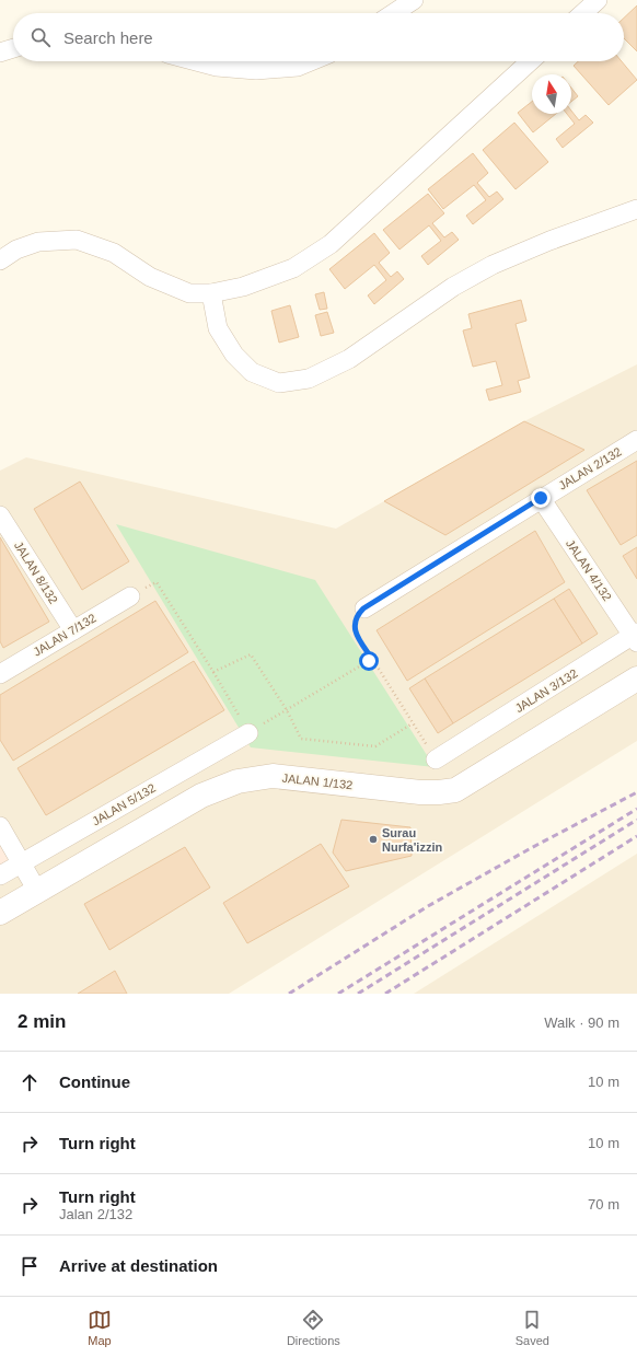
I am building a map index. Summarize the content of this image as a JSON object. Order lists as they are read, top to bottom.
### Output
{
  "streets": {
    "street": [
      "JALAN 2/132",
      "JALAN 4/132",
      "JALAN 8/132",
      "JALAN 7/132",
      "JALAN 3/132",
      "JALAN 1/132",
      "JALAN 5/132"
    ]
  },
  "crossings": [
    ["JALAN 2/132", "JALAN 4/132"],
    ["JALAN 4/132", "JALAN 3/132"],
    ["JALAN 8/132", "JALAN 7/132"]
  ],
  "places": ["Surau Nurfa'izzin"],
  "north": "top",
  "page": {
    "search": "Search here",
    "heading": ["2 min", "Walk · 90 m"],
    "list": [
      ["Continue", "10 m"],
      ["Turn right", "10 m"],
      ["Turn right", "Jalan 2/132", "70 m"],
      "Arrive at destination"
    ],
    "nav": ["Map", "Directions", "Saved"]
  }
}
